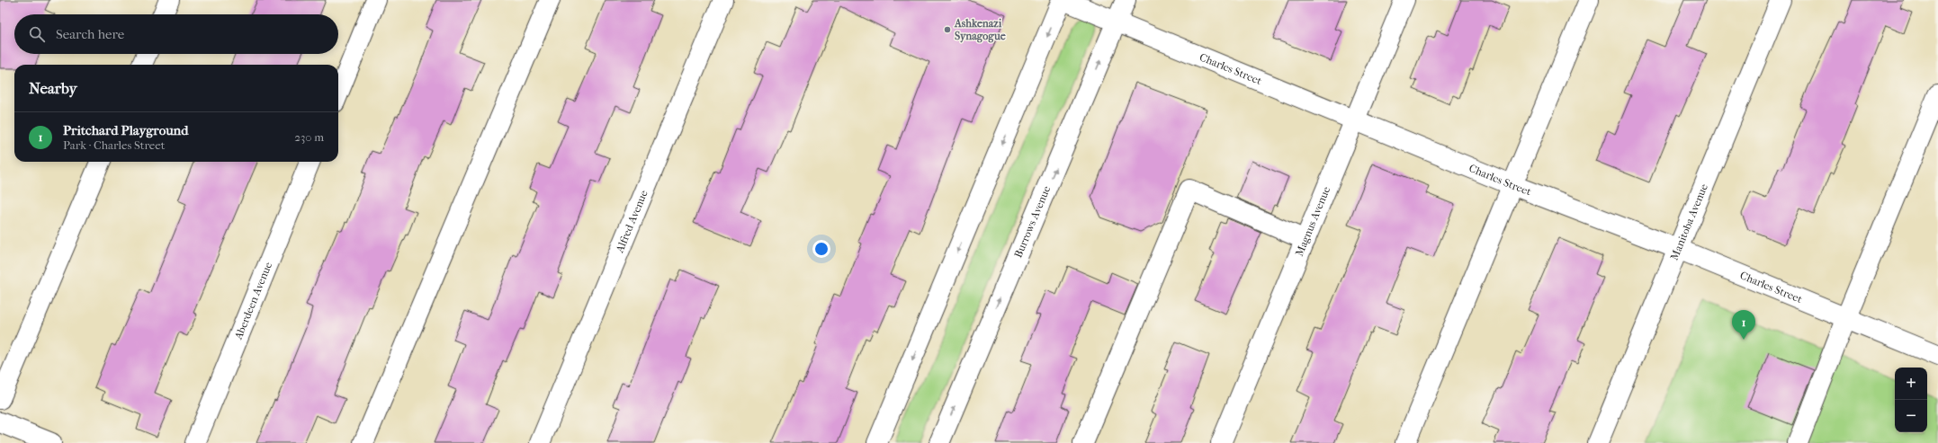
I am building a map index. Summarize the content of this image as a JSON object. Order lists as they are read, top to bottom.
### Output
{
  "streets": {
    "street": [
      "Charles Street",
      "Alfred Avenue",
      "Magnus Avenue",
      "Manitoba Avenue",
      "Burrows Avenue",
      "Aberdeen Avenue"
    ]
  },
  "crossings": [
    ["Charles Street", "Magnus Avenue"],
    ["Charles Street", "Manitoba Avenue"],
    ["Charles Street", "Burrows Avenue"]
  ],
  "places": ["Ashkenazi Synagogue"],
  "page": {
    "search": "Search here",
    "heading": "Nearby",
    "list": [
      {
        "mark": "1",
        "name": "Pritchard Playground",
        "note": "Park · Charles Street",
        "value": "230 m"
      }
    ],
    "pins": "1",
    "map_buttons": ["+", "−"]
  }
}
